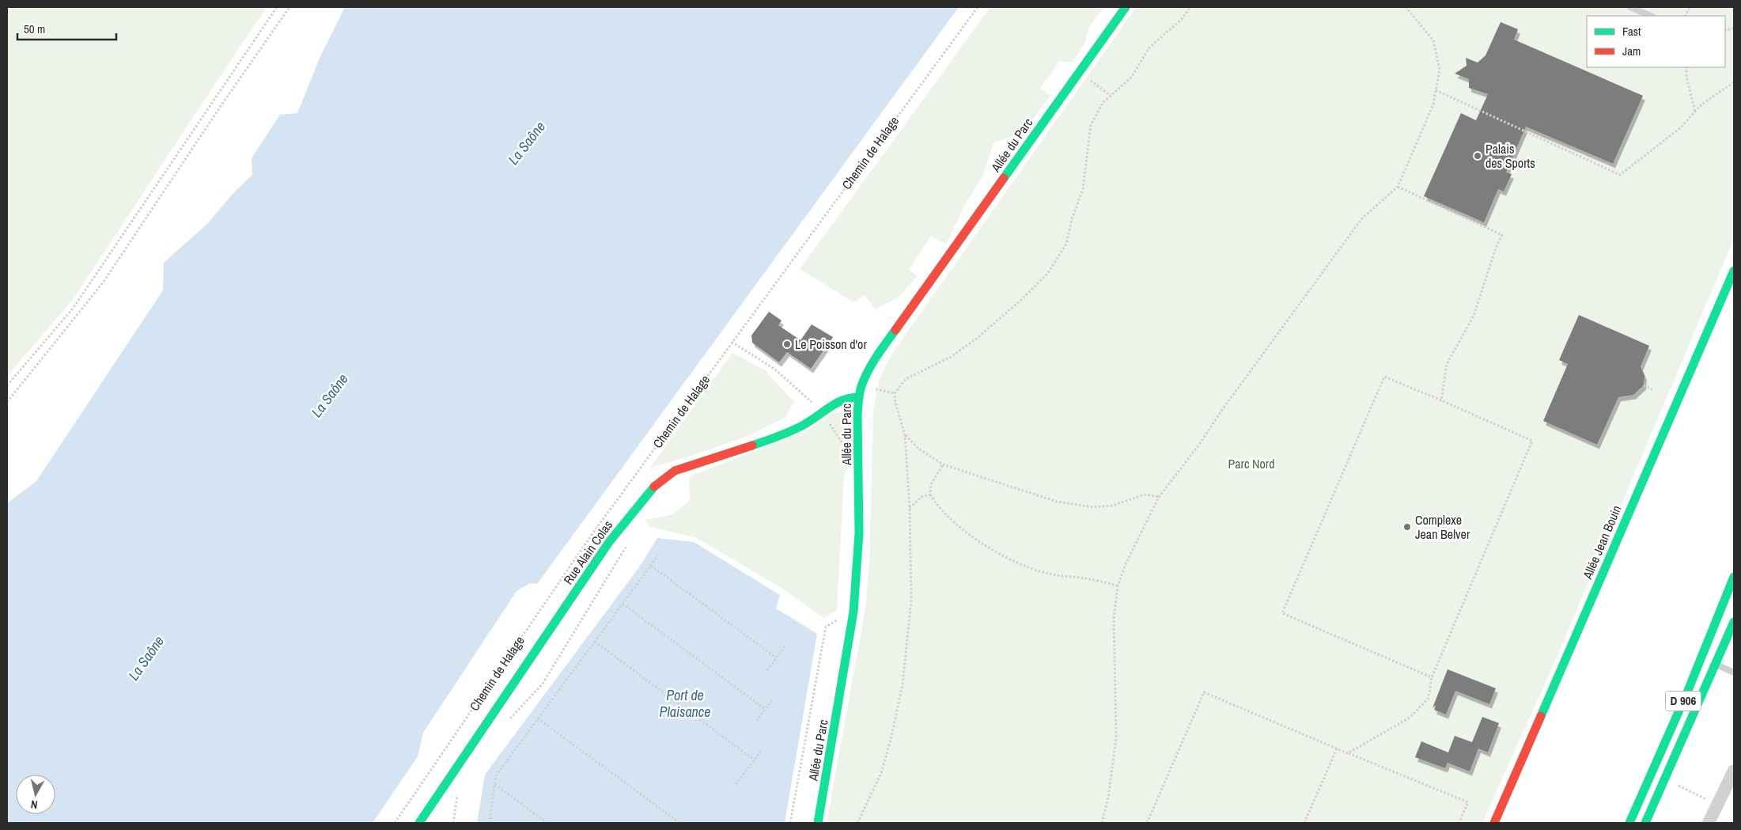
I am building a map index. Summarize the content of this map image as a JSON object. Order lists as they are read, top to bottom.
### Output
{
  "streets": {
    "street": [
      "Allée du Parc",
      "Allée Jean Bouin",
      "Rue Alain Colas",
      "D 906"
    ],
    "path": ["Chemin de Halage"]
  },
  "crossings": [
    ["Allée du Parc", "Rue Alain Colas"]
  ],
  "water": ["La Saône", "Port de Plaisance"],
  "parks": ["Parc Nord"],
  "places": ["Palais des Sports", "Le Poisson d'or", "Complexe Jean Belver"],
  "legend": ["Fast", "Jam"],
  "scale_bar": "50 m",
  "north": "bottom"
}
